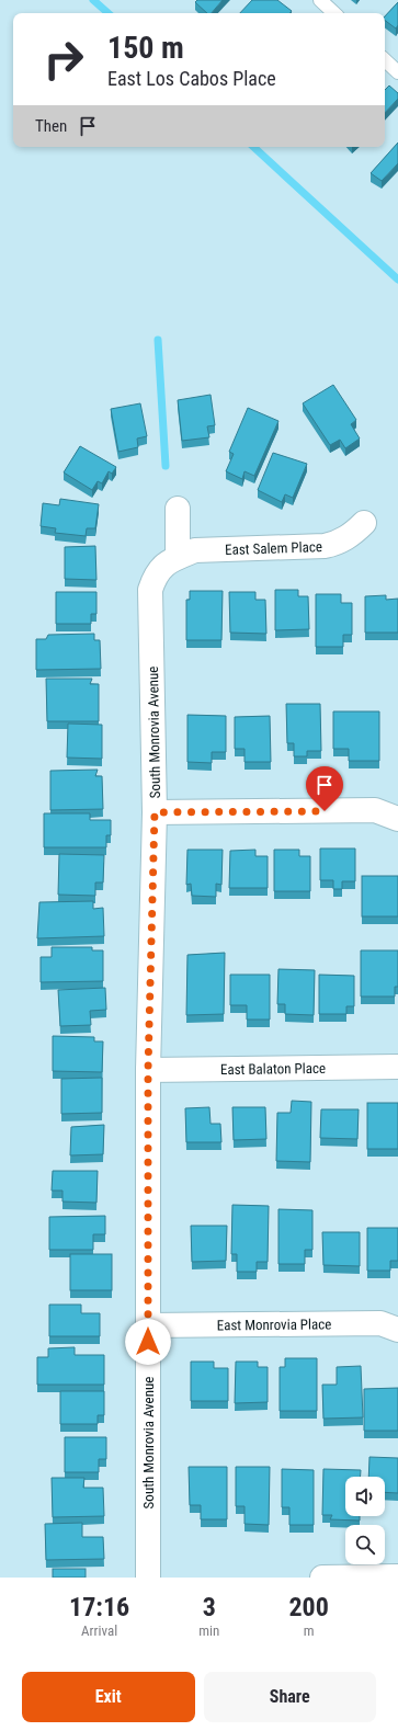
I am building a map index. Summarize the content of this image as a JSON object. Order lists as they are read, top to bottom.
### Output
{
  "streets": {
    "street": [
      "East Salem Place",
      "South Monrovia Avenue",
      "East Balaton Place",
      "East Monrovia Place"
    ]
  },
  "crossings": [
    ["East Salem Place", "South Monrovia Avenue"],
    ["South Monrovia Avenue", "East Balaton Place"],
    ["South Monrovia Avenue", "East Monrovia Place"]
  ],
  "page": {
    "turn": ["150 m", "East Los Cabos Place"],
    "then": "Then",
    "eta": [
      "17:16",
      "Arrival",
      "3",
      "min",
      "200",
      "m"
    ],
    "buttons": ["Exit", "Share"]
  }
}
